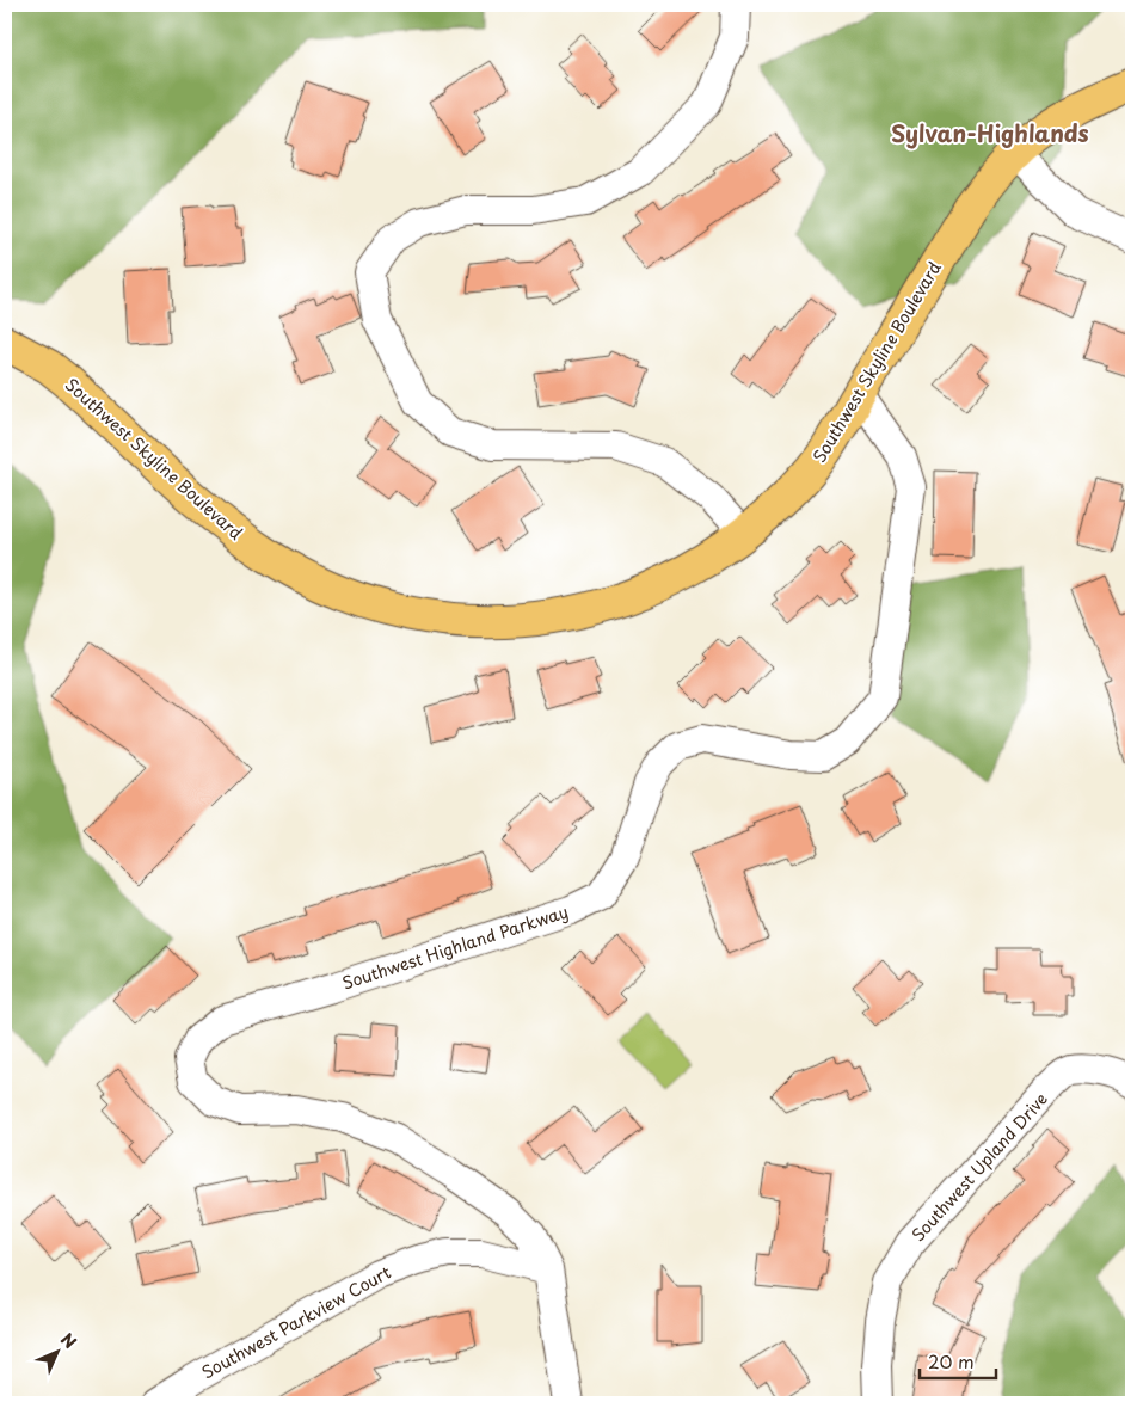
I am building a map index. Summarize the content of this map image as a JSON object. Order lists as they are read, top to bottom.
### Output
{
  "streets": {
    "main road": ["Southwest Skyline Boulevard"],
    "street": ["Southwest Highland Parkway", "Southwest Upland Drive", "Southwest Parkview Court"]
  },
  "crossings": [
    ["Southwest Skyline Boulevard", "Southwest Highland Parkway"],
    ["Southwest Highland Parkway", "Southwest Parkview Court"]
  ],
  "districts": ["Sylvan-Highlands"],
  "scale_bar": "20 m",
  "north": "top right"
}
